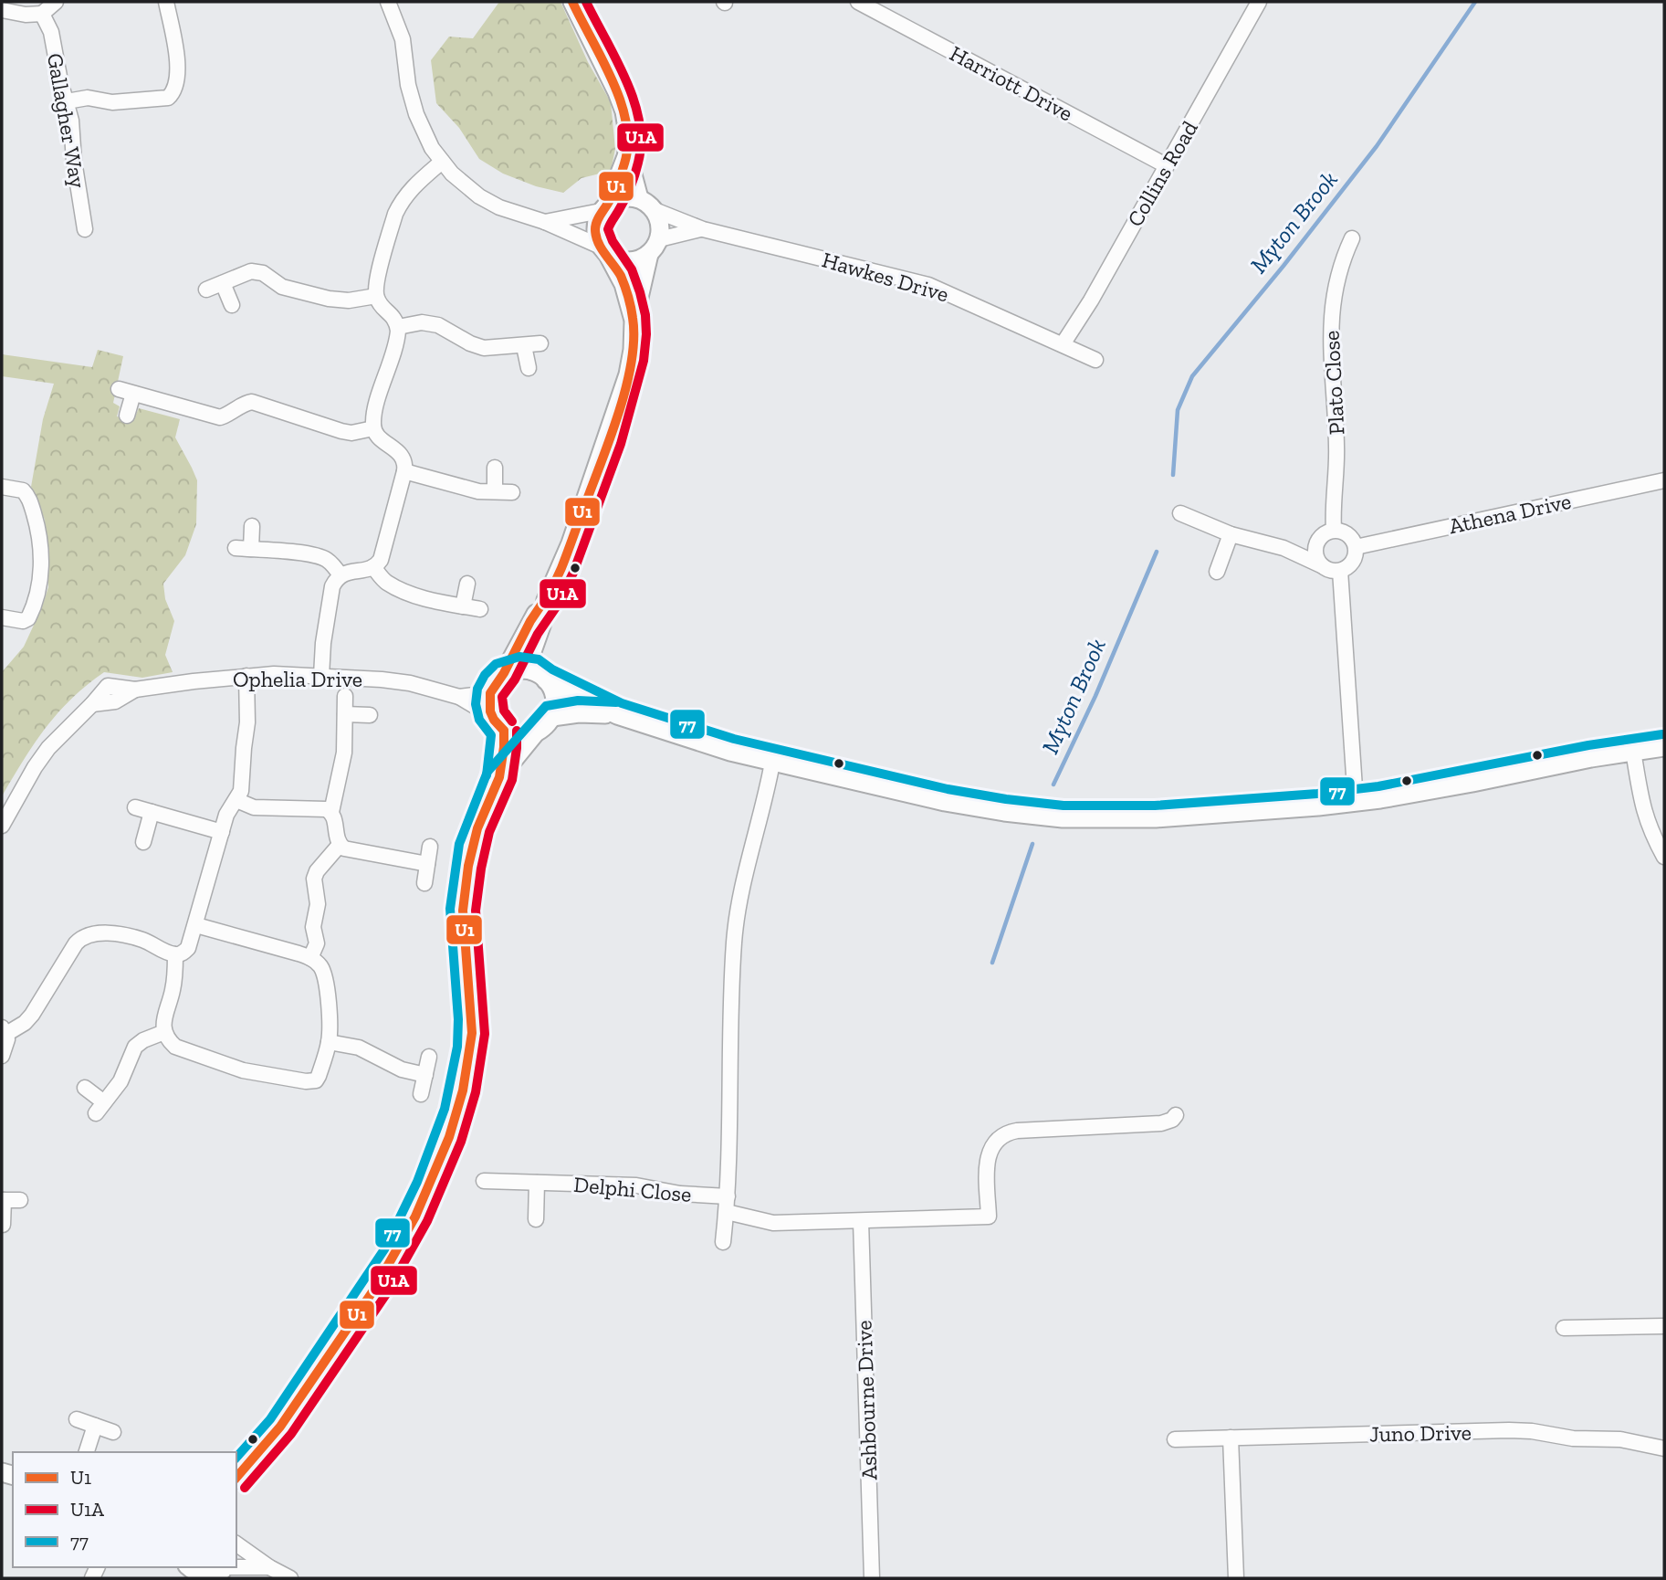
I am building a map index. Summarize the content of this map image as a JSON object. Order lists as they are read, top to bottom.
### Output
{
  "streets": {
    "street": [
      "Harriott Drive",
      "Gallagher Way",
      "Collins Road",
      "Hawkes Drive",
      "Plato Close",
      "Athena Drive",
      "Ophelia Drive",
      "Delphi Close",
      "Ashbourne Drive",
      "Juno Drive"
    ]
  },
  "crossings": [
    ["Harriott Drive", "Collins Road"],
    ["Collins Road", "Hawkes Drive"],
    ["Plato Close", "Athena Drive"],
    ["Delphi Close", "Ashbourne Drive"]
  ],
  "water": ["Myton Brook"],
  "lines": ["transit line U1", "transit line U1A", "transit line 77"],
  "legend": ["U1", "U1A", "77"]
}
